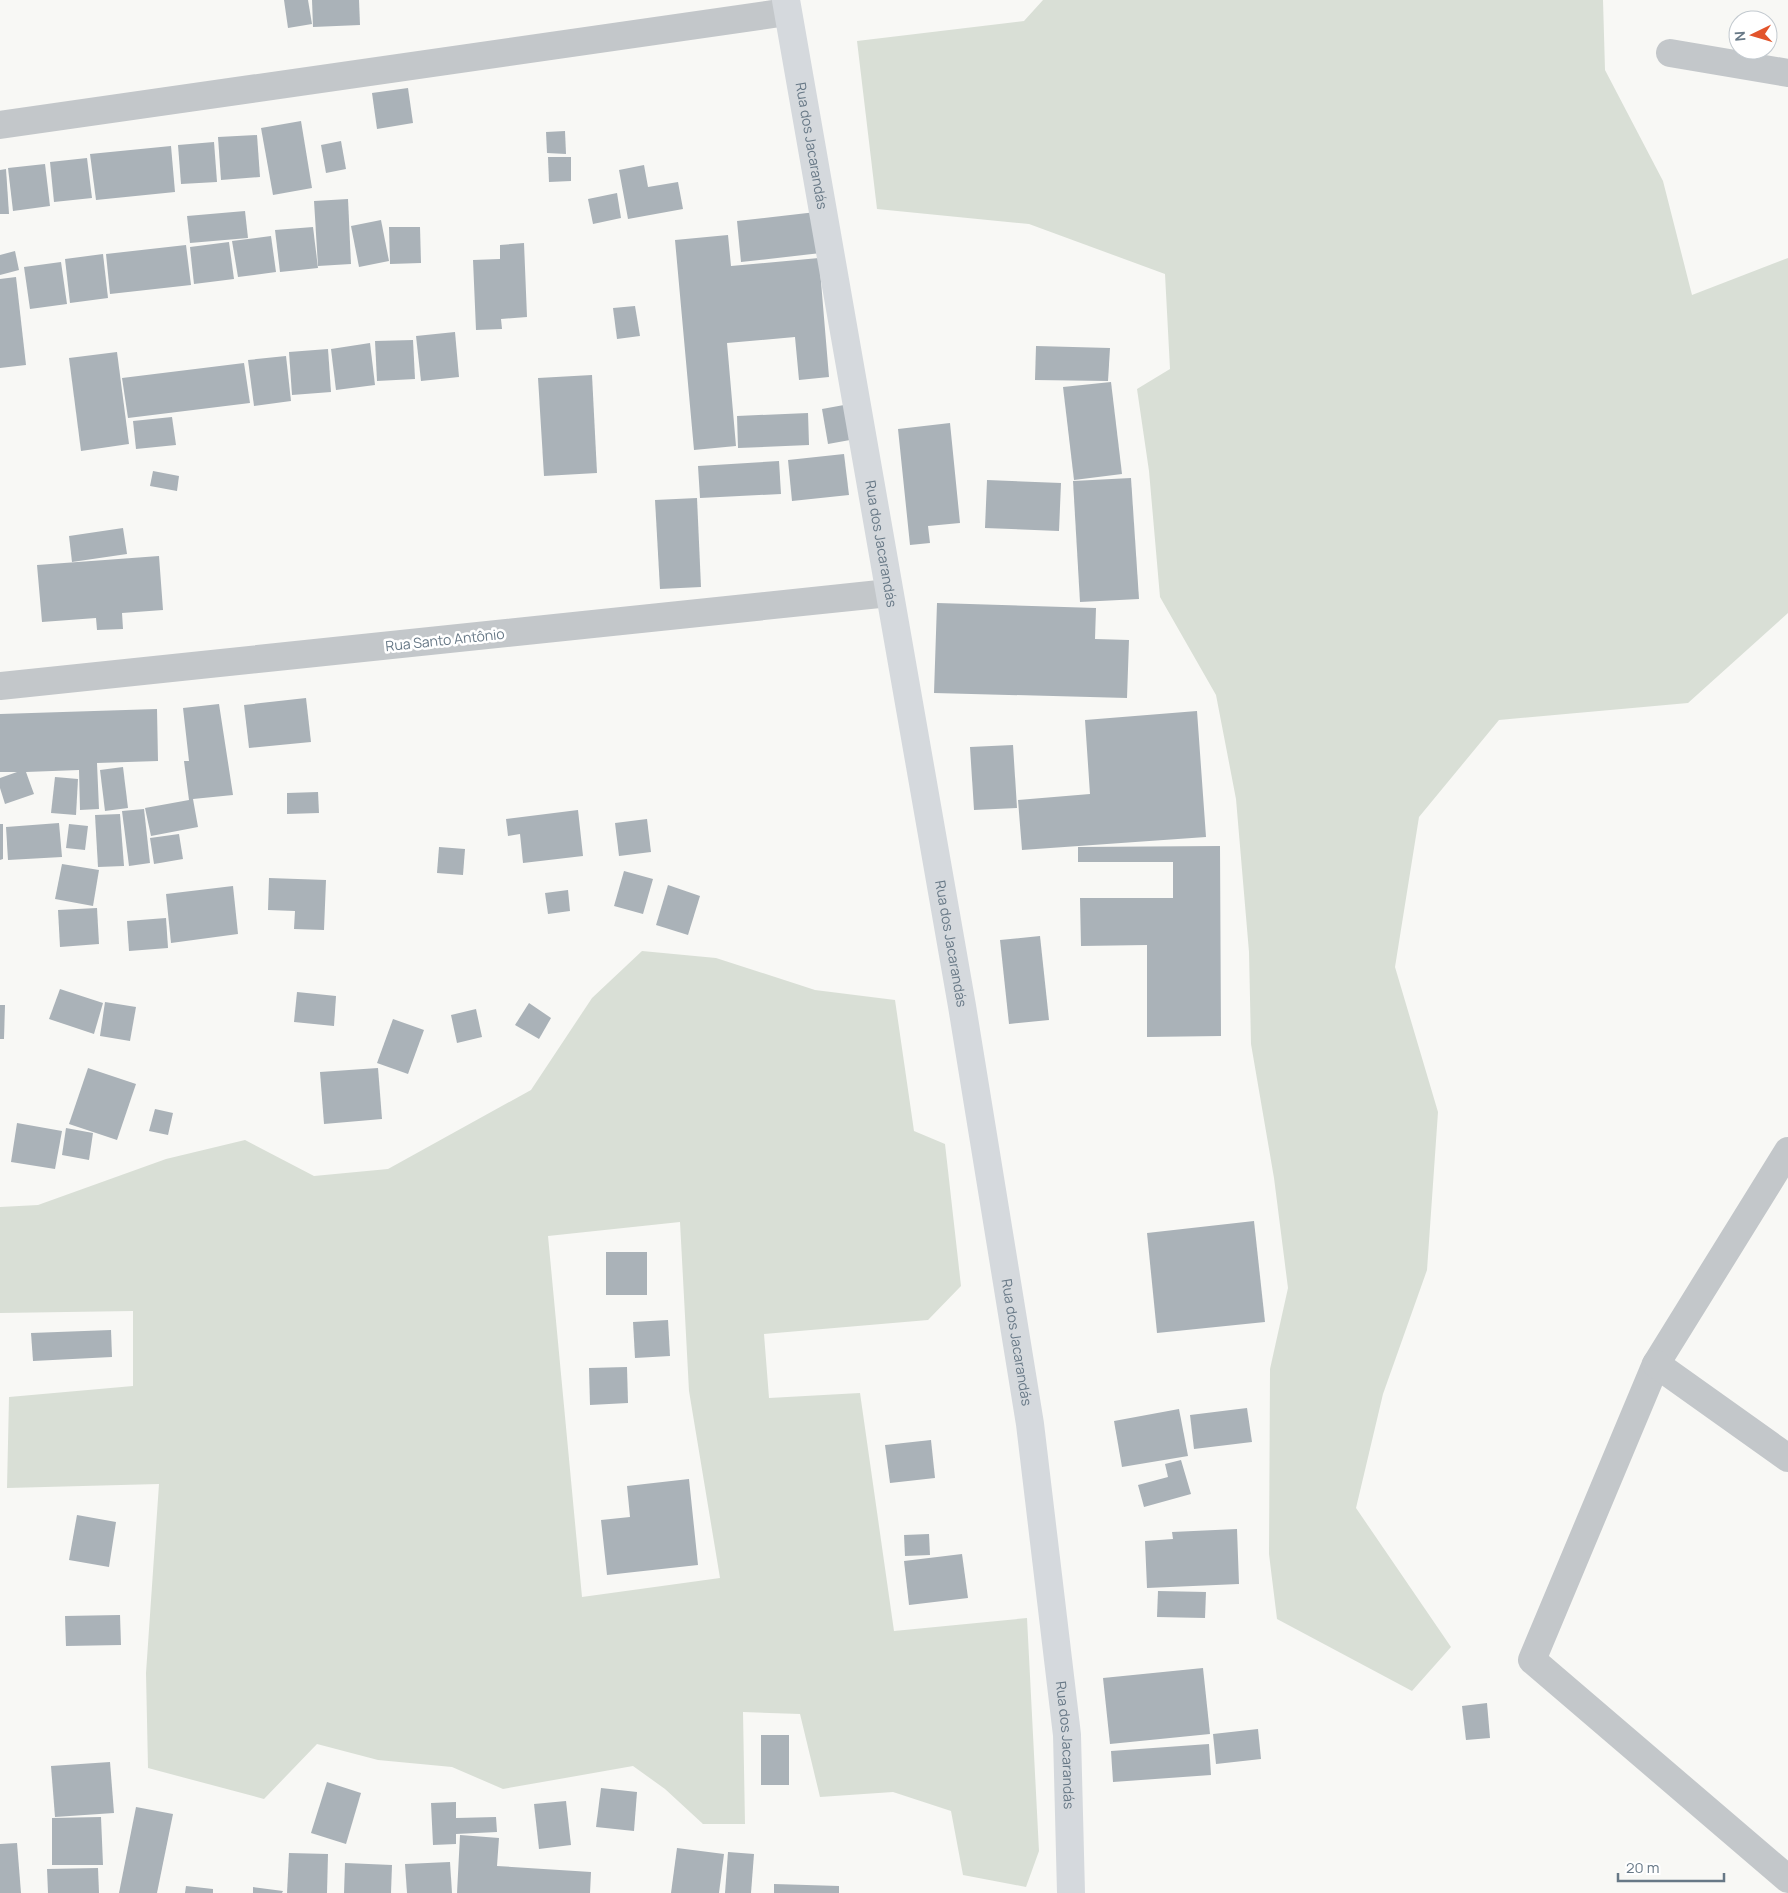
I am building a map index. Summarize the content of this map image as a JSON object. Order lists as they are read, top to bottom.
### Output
{
  "streets": {
    "street": ["Rua dos Jacarandás", "Rua Santo Antônio"]
  },
  "crossings": [
    ["Rua dos Jacarandás", "Rua Santo Antônio"]
  ],
  "scale_bar": "20 m",
  "north": "left"
}
